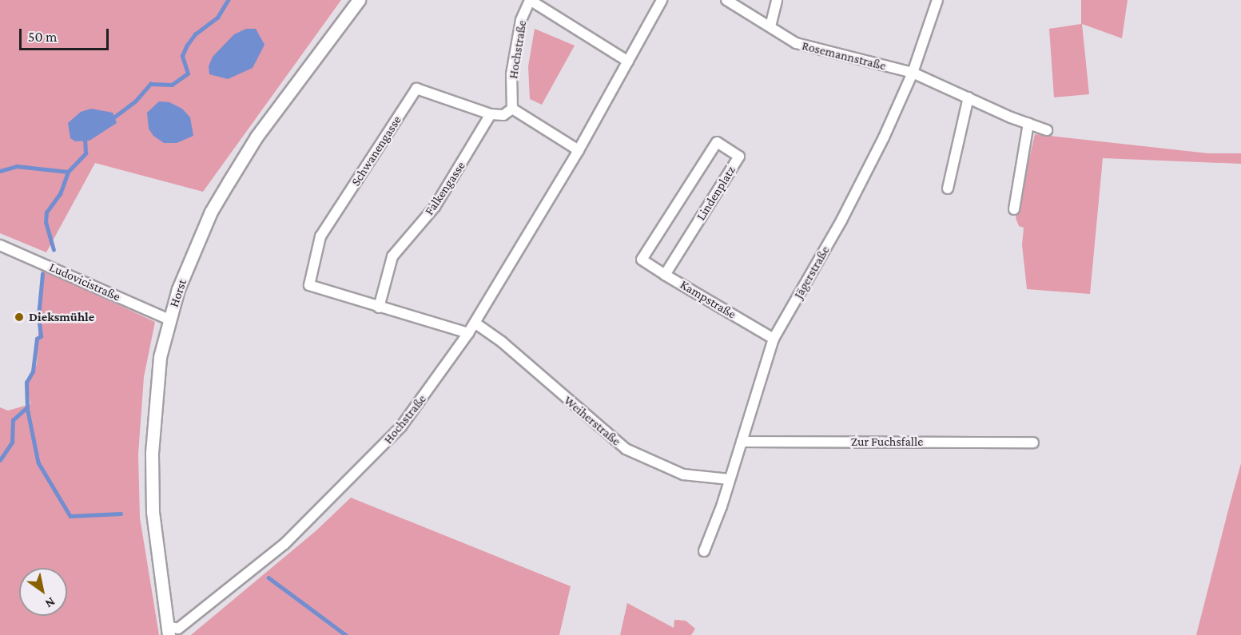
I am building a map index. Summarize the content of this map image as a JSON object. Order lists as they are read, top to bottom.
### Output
{
  "streets": {
    "street": [
      "Hochstraße",
      "Rosemannstraße",
      "Schwanengasse",
      "Falkengasse",
      "Lindenplatz",
      "Jägerstraße",
      "Ludovicistraße",
      "Horst",
      "Kampstraße",
      "Weiherstraße",
      "Zur Fuchsfalle"
    ]
  },
  "crossings": [
    ["Hochstraße", "Horst"],
    ["Hochstraße", "Weiherstraße"],
    ["Rosemannstraße", "Jägerstraße"],
    ["Schwanengasse", "Falkengasse"],
    ["Lindenplatz", "Kampstraße"],
    ["Jägerstraße", "Kampstraße"],
    ["Jägerstraße", "Weiherstraße"],
    ["Jägerstraße", "Zur Fuchsfalle"],
    ["Ludovicistraße", "Horst"]
  ],
  "places": ["Dieksmühle"],
  "scale_bar": "50 m",
  "north": "bottom right"
}
